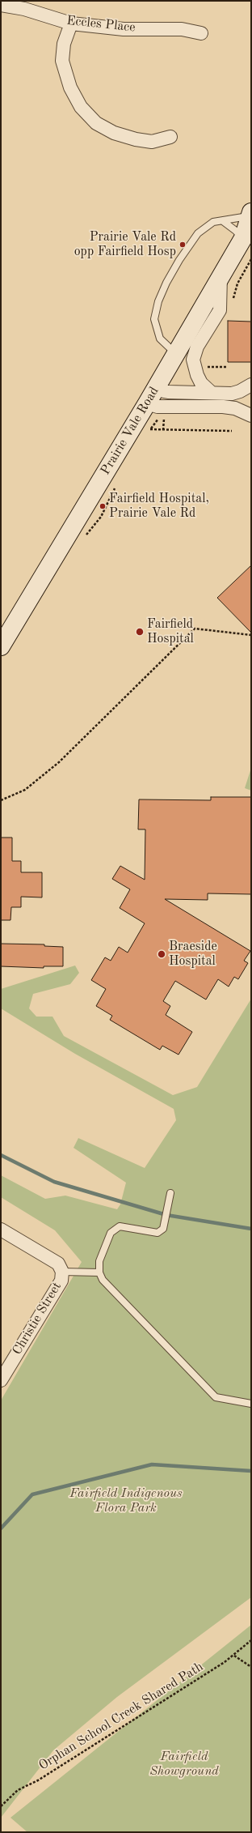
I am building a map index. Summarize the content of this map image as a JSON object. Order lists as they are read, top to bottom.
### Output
{
  "streets": {
    "main road": ["Prairie Vale Road"],
    "street": ["Eccles Place", "Christie Street"],
    "path": ["Orphan School Creek Shared Path"]
  },
  "parks": ["Fairfield Indigenous Flora Park", "Fairfield Showground"],
  "places": [
    "Prairie Vale Rd opp Fairfield Hosp",
    "Fairfield Hospital, Prairie Vale Rd",
    "Fairfield Hospital",
    "Braeside Hospital"
  ]
}
